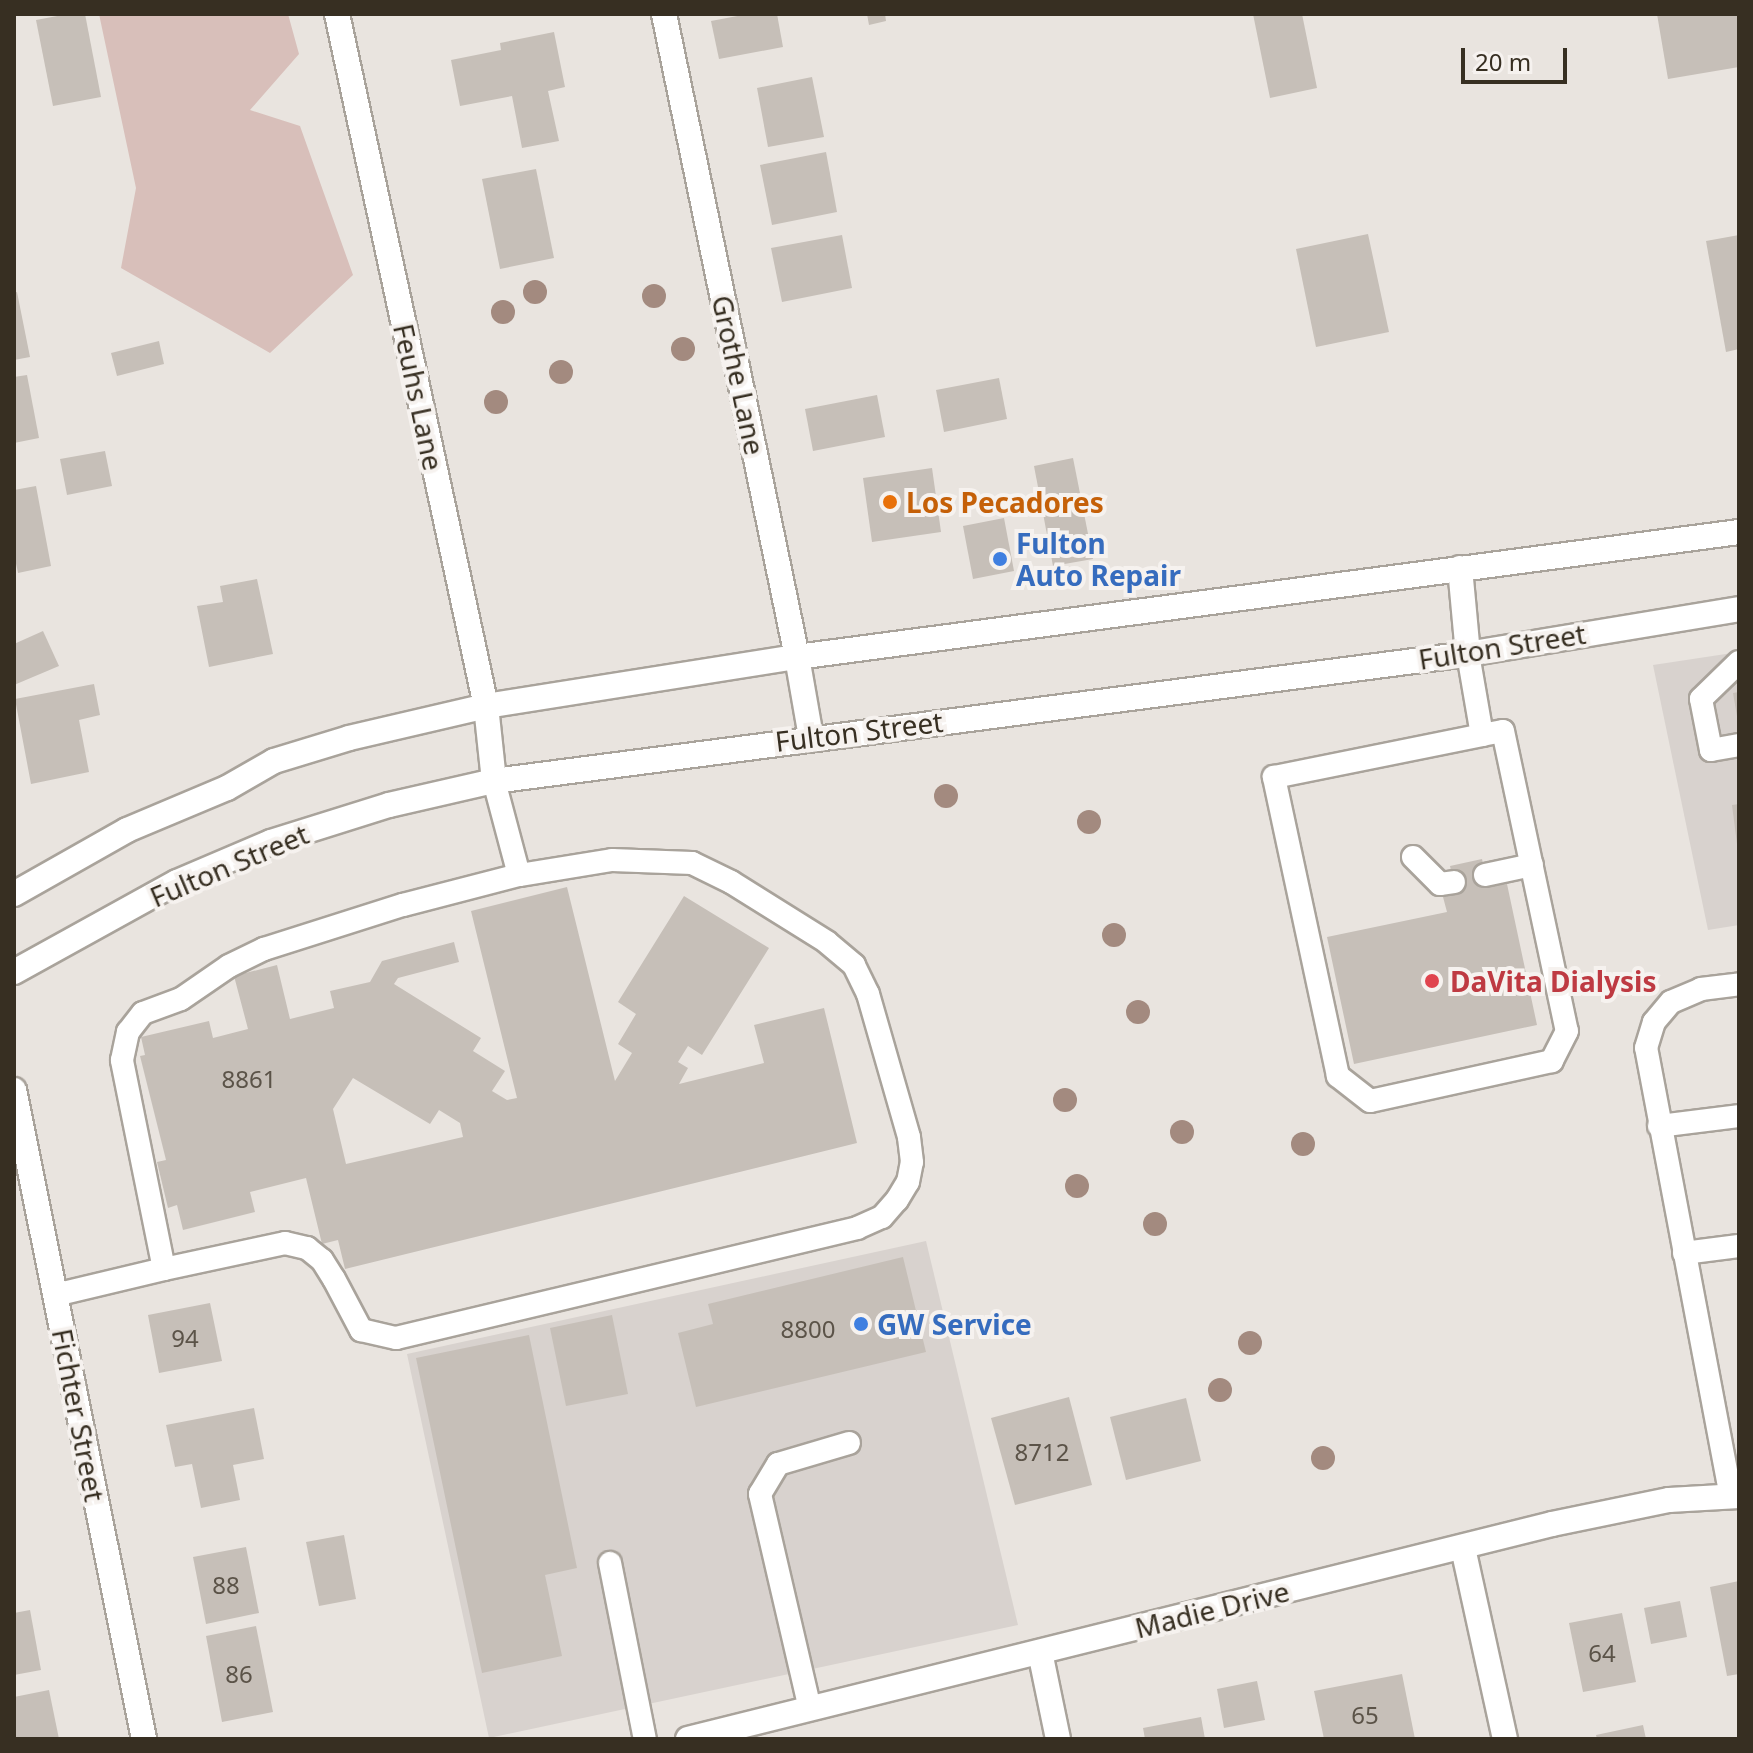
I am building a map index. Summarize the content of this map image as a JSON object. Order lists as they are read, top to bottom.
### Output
{
  "streets": {
    "main road": [
      "Grothe Lane",
      "Feuhs Lane",
      "Fulton Street",
      "Fichter Street",
      "Madie Drive"
    ]
  },
  "crossings": [
    ["Grothe Lane", "Fulton Street"],
    ["Feuhs Lane", "Fulton Street"]
  ],
  "places": [
    "Los Pecadores",
    "Fulton Auto Repair",
    "DaVita Dialysis",
    "GW Service"
  ],
  "house_numbers": [
    "8861",
    "8800",
    "94",
    "8712",
    "88",
    "64",
    "86",
    "65"
  ],
  "scale_bar": "20 m"
}
